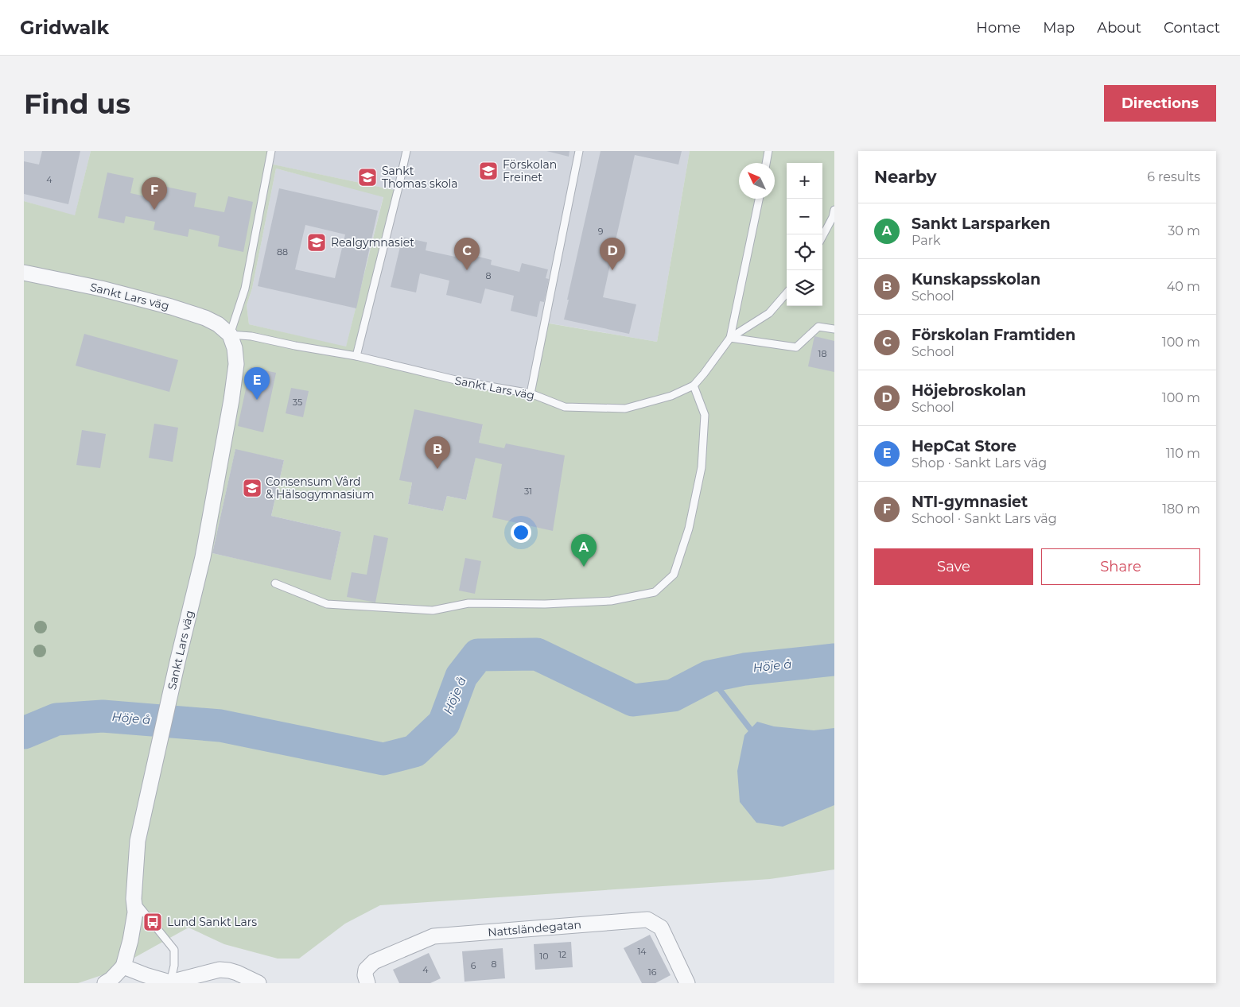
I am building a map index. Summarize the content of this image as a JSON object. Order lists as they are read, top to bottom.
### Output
{
  "streets": {
    "street": ["Sankt Lars väg", "Nattsländegatan"]
  },
  "water": ["Höje å"],
  "places": {
    "school or university": [
      "Förskolan Freinet",
      "Sankt Thomas skola",
      "Realgymnasiet",
      "Consensum Vård & Hälsogymnasium"
    ],
    "bus stop": ["Lund Sankt Lars"]
  },
  "house_numbers": [
    "4",
    "9",
    "88",
    "8",
    "18",
    "35",
    "31",
    "14",
    "12",
    "10",
    "8",
    "6",
    "4",
    "16"
  ],
  "north": "top left",
  "page": {
    "header": "Gridwalk",
    "nav": [
      "Home",
      "Map",
      "About",
      "Contact"
    ],
    "buttons": [
      "Directions",
      ["Save", "Share"]
    ],
    "title": "Find us",
    "heading": ["Nearby", "6 results"],
    "map_buttons": ["+", "−"],
    "pins": [
      "F",
      "C",
      "D",
      "E",
      "B",
      "A"
    ],
    "list": [
      {
        "mark": "A",
        "name": "Sankt Larsparken",
        "note": "Park",
        "value": "30 m"
      },
      {
        "mark": "B",
        "name": "Kunskapsskolan",
        "note": "School",
        "value": "40 m"
      },
      {
        "mark": "C",
        "name": "Förskolan Framtiden",
        "note": "School",
        "value": "100 m"
      },
      {
        "mark": "D",
        "name": "Höjebroskolan",
        "note": "School",
        "value": "100 m"
      },
      {
        "mark": "E",
        "name": "HepCat Store",
        "note": "Shop · Sankt Lars väg",
        "value": "110 m"
      },
      {
        "mark": "F",
        "name": "NTI-gymnasiet",
        "note": "School · Sankt Lars väg",
        "value": "180 m"
      }
    ]
  }
}
